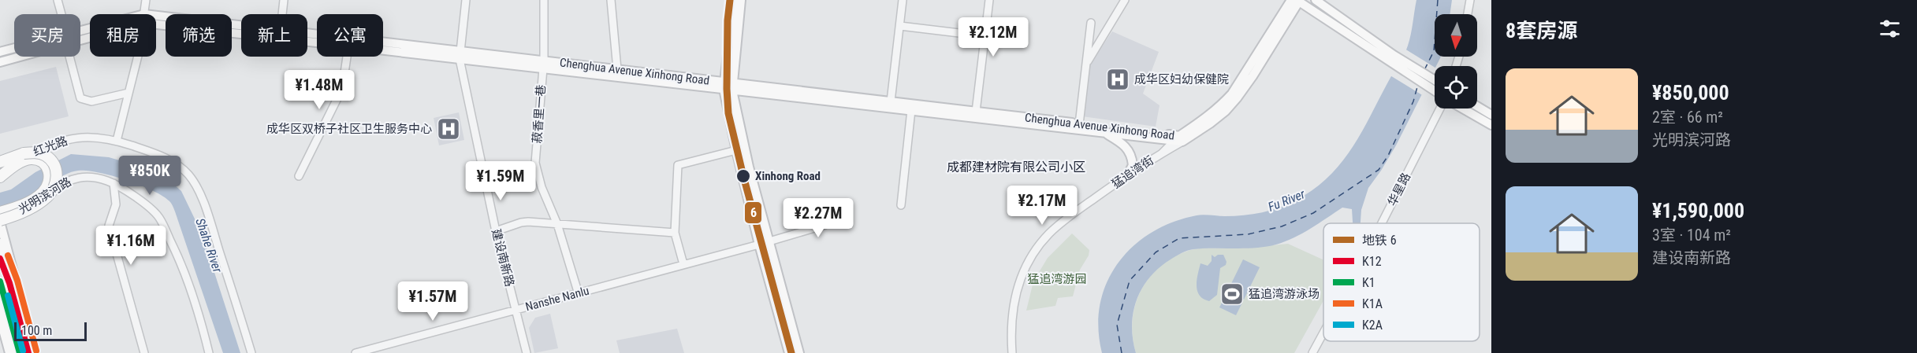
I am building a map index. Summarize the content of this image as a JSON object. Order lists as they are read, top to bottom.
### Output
{
  "streets": {
    "main road": ["Chenghua Avenue Xinhong Road", "猛追湾街"],
    "street": [
      "菽香里一巷",
      "红光路",
      "华星路",
      "光明滨河路",
      "建设南新路",
      "Nanshe Nanlu"
    ]
  },
  "crossings": [
    ["Chenghua Avenue Xinhong Road", "菽香里一巷"],
    ["Chenghua Avenue Xinhong Road", "猛追湾街"],
    ["Chenghua Avenue Xinhong Road", "建设南新路"],
    ["菽香里一巷", "Nanshe Nanlu"],
    ["建设南新路", "Nanshe Nanlu"]
  ],
  "districts": ["成都建材院有限公司小区"],
  "water": ["Fu River", "Shahe River"],
  "parks": ["猛追湾游园"],
  "places": {
    "hospital": ["成华区妇幼保健院", "成华区双桥子社区卫生服务中心"],
    "other": ["Xinhong Road"],
    "sports": ["猛追湾游泳场"]
  },
  "lines": [
    "metro line 6",
    "transit line K1A",
    "transit line K12",
    "transit line K1",
    "transit line K2A"
  ],
  "legend": [
    "地铁 6",
    "K12",
    "K1",
    "K1A",
    "K2A"
  ],
  "scale_bar": "100 m",
  "north": "bottom",
  "page": {
    "heading": "8套房源",
    "chip": [
      "买房",
      "租房",
      "筛选",
      "新上",
      "公寓"
    ],
    "price": [
      "¥2.12M",
      "¥1.48M",
      "¥850K",
      "¥1.59M",
      "¥2.17M",
      "¥2.27M",
      "¥1.16M",
      "¥1.57M"
    ],
    "list": [
      {
        "name": "¥850,000",
        "note": "2室 · 66 m² · 光明滨河路"
      },
      {
        "name": "¥1,590,000",
        "note": "3室 · 104 m² · 建设南新路"
      }
    ],
    "scale": "100 m"
  }
}
